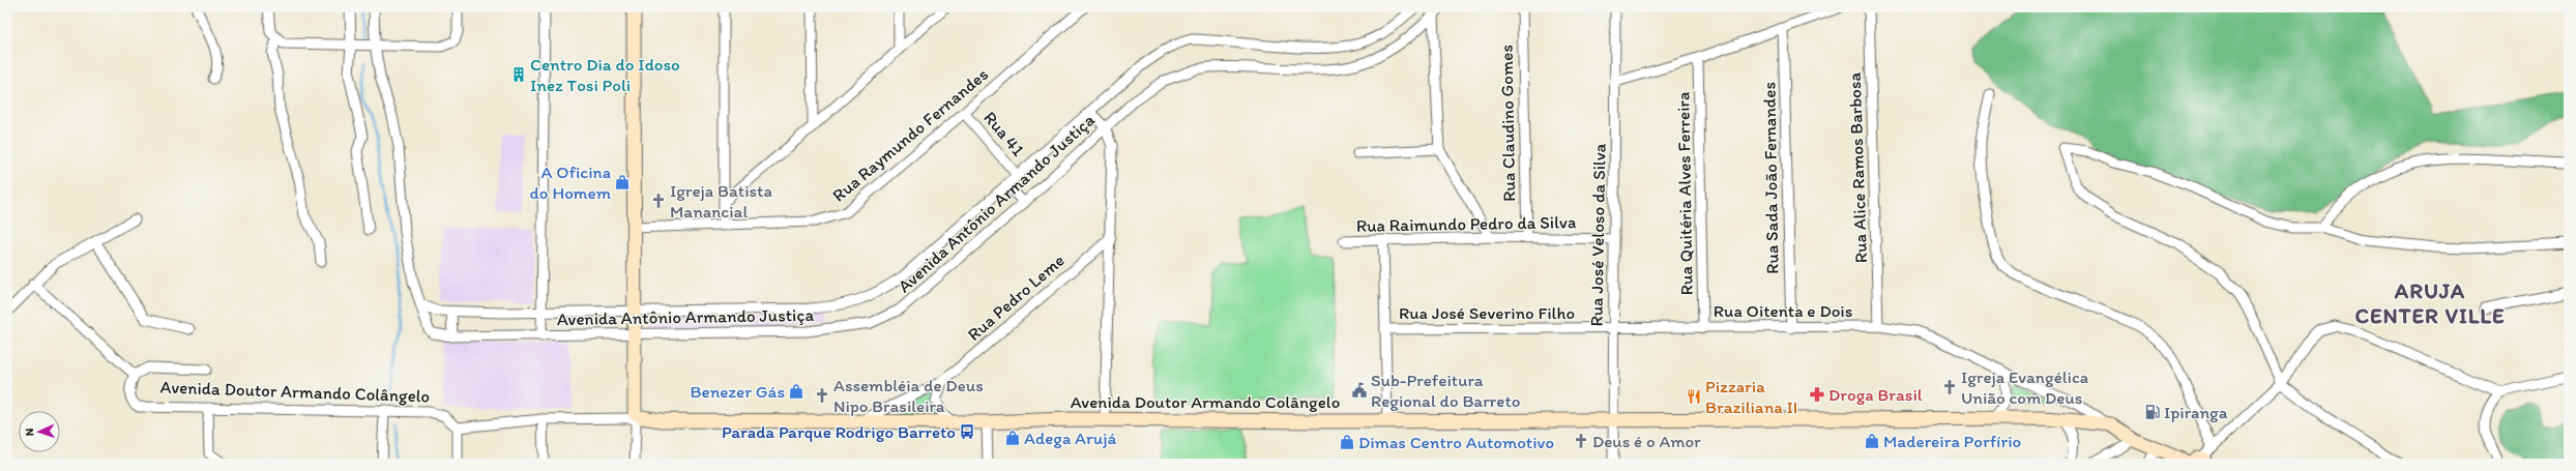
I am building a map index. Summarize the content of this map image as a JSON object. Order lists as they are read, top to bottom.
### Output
{
  "streets": {
    "street": [
      "Rua Claudino Gomes",
      "Rua 41",
      "Rua Raymundo Fernandes",
      "Rua Alice Ramos Barbosa",
      "Rua Sada João Fernandes",
      "Rua Quitéria Alves Ferreira",
      "Avenida Antônio Armando Justiça",
      "Rua Raimundo Pedro da Silva",
      "Rua José Veloso da Silva",
      "Rua Pedro Leme",
      "Rua Oitenta e Dois",
      "Rua José Severino Filho",
      "Avenida Doutor Armando Colângelo"
    ]
  },
  "crossings": [
    ["Rua Claudino Gomes", "Rua Raimundo Pedro da Silva"],
    ["Rua 41", "Rua Raymundo Fernandes"],
    ["Rua 41", "Avenida Antônio Armando Justiça"],
    ["Rua Alice Ramos Barbosa", "Rua Oitenta e Dois"],
    ["Rua Sada João Fernandes", "Rua Oitenta e Dois"],
    ["Rua Quitéria Alves Ferreira", "Rua Oitenta e Dois"],
    ["Rua Raimundo Pedro da Silva", "Rua José Veloso da Silva"],
    ["Rua José Veloso da Silva", "Rua Oitenta e Dois"],
    ["Rua José Veloso da Silva", "Rua José Severino Filho"],
    ["Rua José Veloso da Silva", "Avenida Doutor Armando Colângelo"],
    ["Rua Pedro Leme", "Avenida Doutor Armando Colângelo"],
    ["Rua Oitenta e Dois", "Rua José Severino Filho"]
  ],
  "districts": ["ARUJA CENTER VILLE"],
  "places": {
    "building": ["Centro Dia do Idoso Inez Tosi Poli"],
    "shop": [
      "A Oficina do Homem",
      "Benezer Gás",
      "Adega Arujá",
      "Madereira Porfírio",
      "Dimas Centro Automotivo"
    ],
    "church": [
      "Igreja Batista Manancial",
      "Igreja Evangélica União com Deus",
      "Assembléia de Deus Nipo Brasileira",
      "Deus é o Amor"
    ],
    "public building": ["Sub-Prefeitura Regional do Barreto"],
    "pharmacy": ["Droga Brasil"],
    "restaurant": ["Pizzaria Braziliana II"],
    "fuel station": ["Ipiranga"],
    "bus stop": ["Parada Parque Rodrigo Barreto"]
  },
  "north": "left"
}
